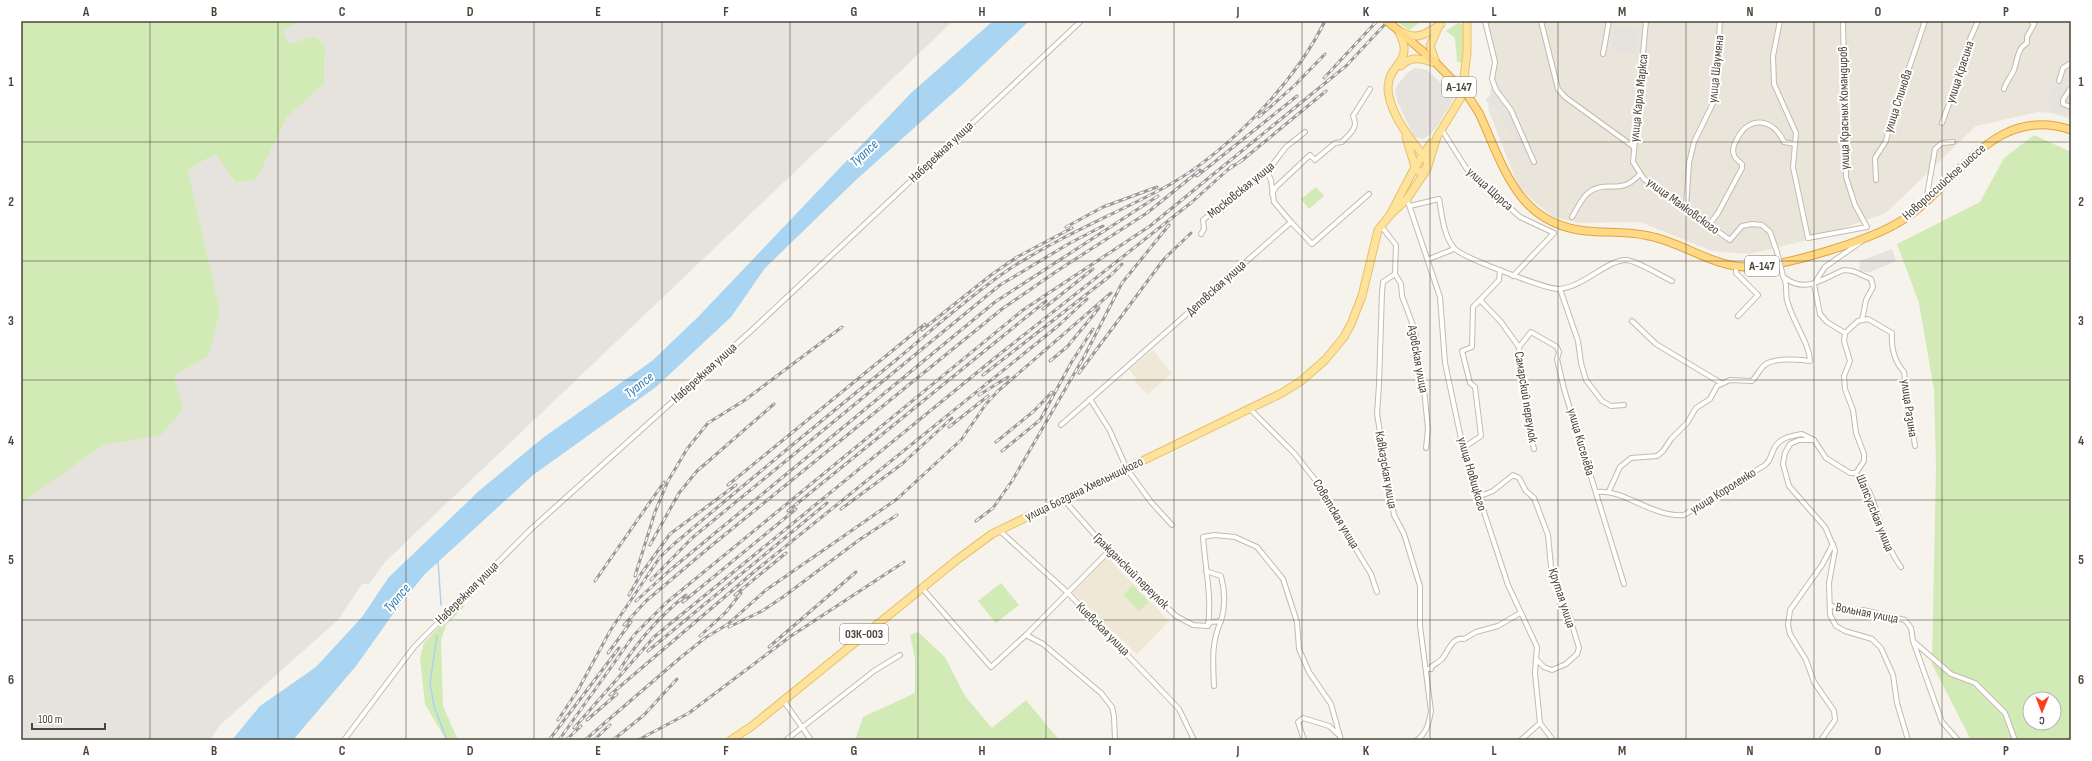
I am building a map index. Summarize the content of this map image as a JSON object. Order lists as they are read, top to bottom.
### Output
{
  "streets": {
    "highway": ["А-147", "Новороссийское шоссе"],
    "main road": ["улица Богдана Хмельницкого", "03К-003"],
    "street": [
      "улица Шаумяна",
      "улица Красина",
      "улица Карла Маркса",
      "улица Спинова",
      "улица Красных Командиров",
      "Набережная улица",
      "улица Щорса",
      "Московская улица",
      "улица Маяковского",
      "Деповская улица",
      "Азовская улица",
      "Самарский переулок",
      "улица Разина",
      "улица Киселёва",
      "Кавказская улица",
      "улица Новицкого",
      "улица Короленко",
      "Шапсугская улица",
      "Советская улица",
      "Гражданский переулок",
      "Крутая улица",
      "Вольная улица",
      "Киевская улица"
    ]
  },
  "crossings": [
    ["улица Шаумяна", "улица Маяковского"],
    ["А-147", "Новороссийское шоссе"],
    ["улица Карла Маркса", "улица Маяковского"],
    ["Азовская улица", "Кавказская улица"],
    ["Самарский переулок", "улица Киселёва"],
    ["улица Разина", "Шапсугская улица"],
    ["улица Киселёва", "улица Короленко"],
    ["улица Новицкого", "Крутая улица"],
    ["улица Богдана Хмельницкого", "Советская улица"],
    ["улица Богдана Хмельницкого", "Гражданский переулок"],
    ["улица Богдана Хмельницкого", "Киевская улица"]
  ],
  "water": ["Туапсе"],
  "scale_bar": "100 m",
  "north": "bottom",
  "grid": {
    "columns": [
      "A",
      "B",
      "C",
      "D",
      "E",
      "F",
      "G",
      "H",
      "I",
      "J",
      "K",
      "L",
      "M",
      "N",
      "O",
      "P"
    ],
    "rows": [
      "1",
      "2",
      "3",
      "4",
      "5",
      "6"
    ]
  }
}
